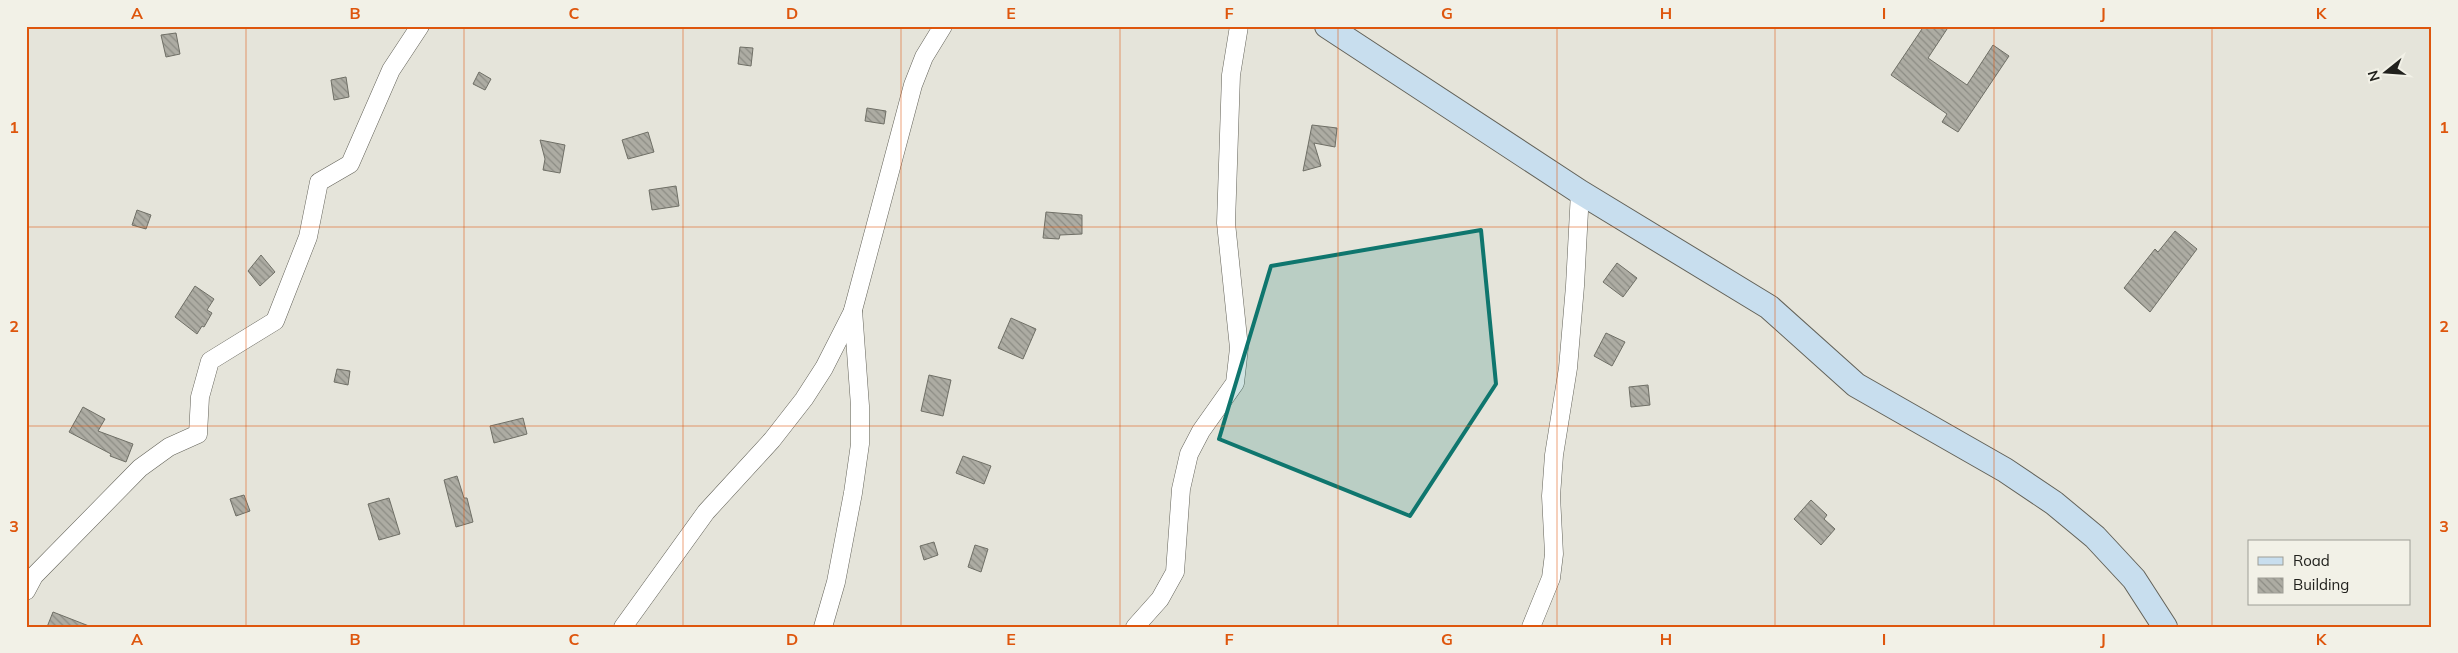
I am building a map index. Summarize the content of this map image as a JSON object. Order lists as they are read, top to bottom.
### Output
{
  "legend": ["Road", "Building"],
  "north": "left",
  "grid": {
    "columns": [
      "A",
      "B",
      "C",
      "D",
      "E",
      "F",
      "G",
      "H",
      "I",
      "J",
      "K"
    ],
    "rows": ["1", "2", "3"]
  }
}
